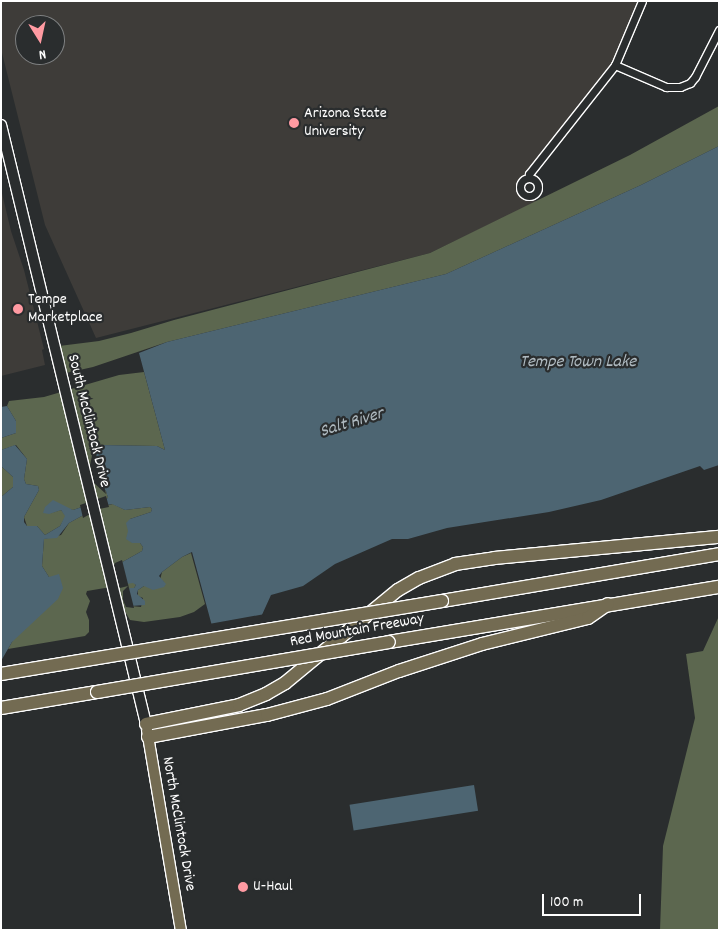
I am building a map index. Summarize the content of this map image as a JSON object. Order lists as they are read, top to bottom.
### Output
{
  "streets": {
    "highway": ["Red Mountain Freeway"],
    "main road": ["South McClintock Drive", "North McClintock Drive"]
  },
  "crossings": [
    ["South McClintock Drive", "North McClintock Drive"]
  ],
  "water": ["Tempe Town Lake", "Salt River"],
  "places": ["Arizona State University", "Tempe Marketplace", "U-Haul"],
  "scale_bar": "100 m",
  "north": "bottom"
}
